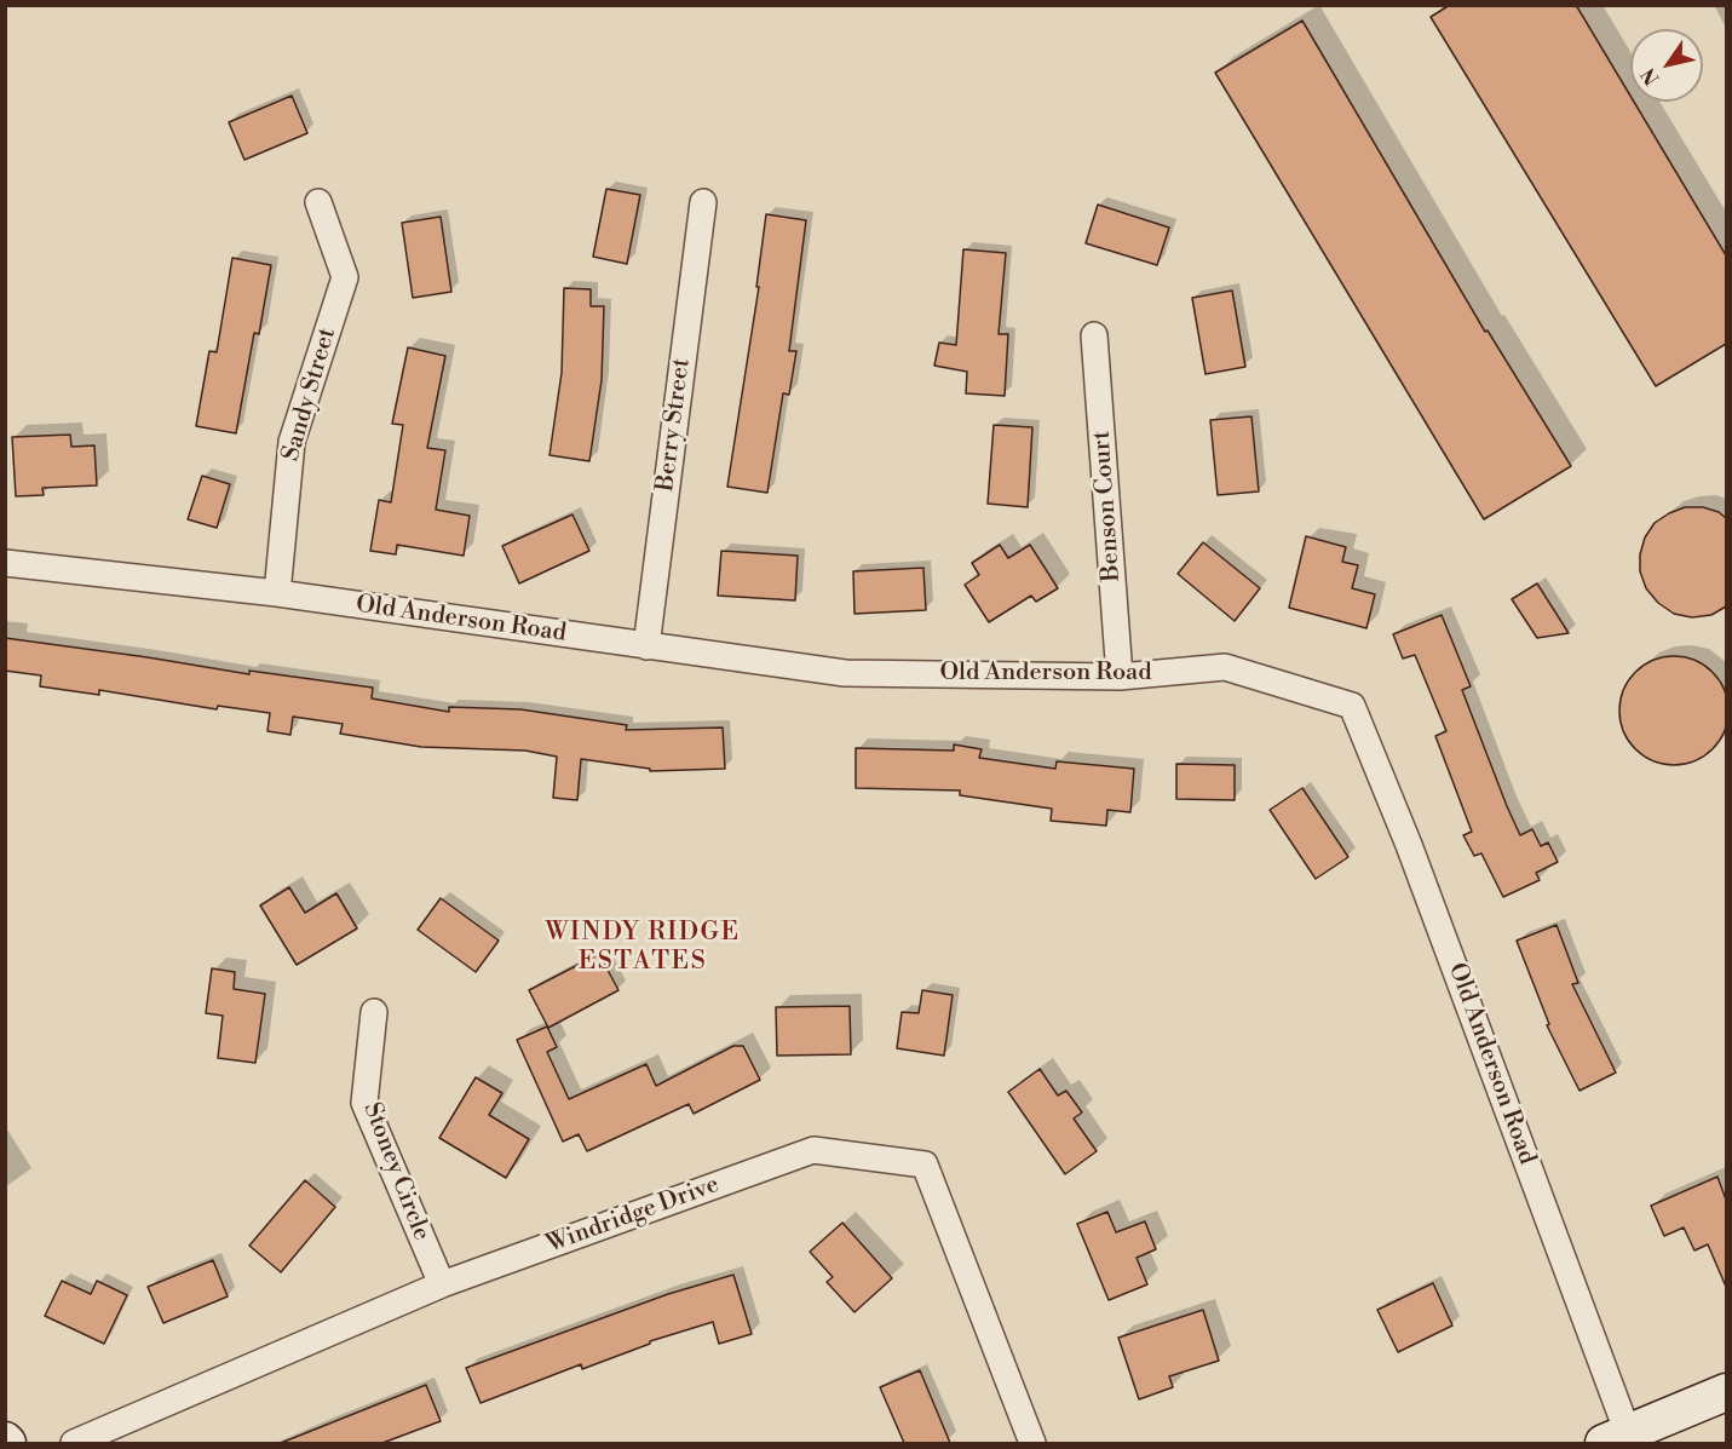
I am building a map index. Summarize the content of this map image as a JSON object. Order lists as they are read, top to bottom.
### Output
{
  "streets": {
    "street": [
      "Sandy Street",
      "Berry Street",
      "Benson Court",
      "Old Anderson Road",
      "Stoney Circle",
      "Windridge Drive"
    ]
  },
  "crossings": [
    ["Sandy Street", "Old Anderson Road"],
    ["Berry Street", "Old Anderson Road"],
    ["Benson Court", "Old Anderson Road"],
    ["Stoney Circle", "Windridge Drive"]
  ],
  "districts": ["WINDY RIDGE ESTATES"],
  "north": "bottom left"
}
